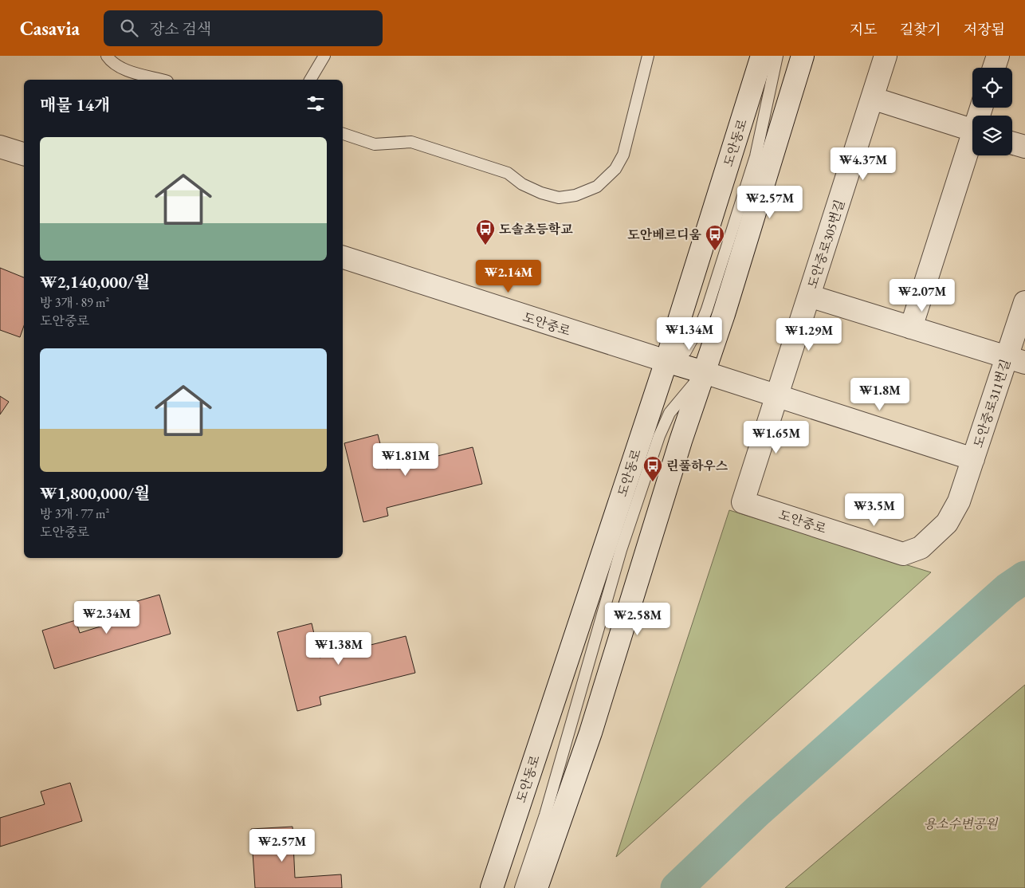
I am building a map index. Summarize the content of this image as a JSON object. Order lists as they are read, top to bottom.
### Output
{
  "streets": {
    "street": [
      "도안동로",
      "도안중로305번길",
      "도안중로",
      "도안중로311번길"
    ]
  },
  "crossings": [
    ["도안동로", "도안중로"],
    ["도안중로305번길", "도안중로"],
    ["도안중로305번길", "도안중로311번길"],
    ["도안중로", "도안중로311번길"]
  ],
  "parks": ["용소수변공원"],
  "places": {
    "bus stop": ["도솔초등학교", "도안베르디움", "린풀하우스"]
  },
  "page": {
    "header": "Casavia",
    "search": "장소 검색",
    "nav": ["지도", "길찾기", "저장됨"],
    "heading": "매물 14개",
    "list": [
      {
        "name": "₩2,140,000/월",
        "note": "방 3개 · 89 m² · 도안중로"
      },
      {
        "name": "₩1,800,000/월",
        "note": "방 3개 · 77 m² · 도안중로"
      }
    ],
    "price": [
      "₩4.37M",
      "₩2.57M",
      "₩2.14M",
      "₩2.07M",
      "₩1.34M",
      "₩1.29M",
      "₩1.8M",
      "₩1.65M",
      "₩1.81M",
      "₩3.5M",
      "₩2.34M",
      "₩2.58M",
      "₩1.38M",
      "₩2.57M"
    ]
  }
}
